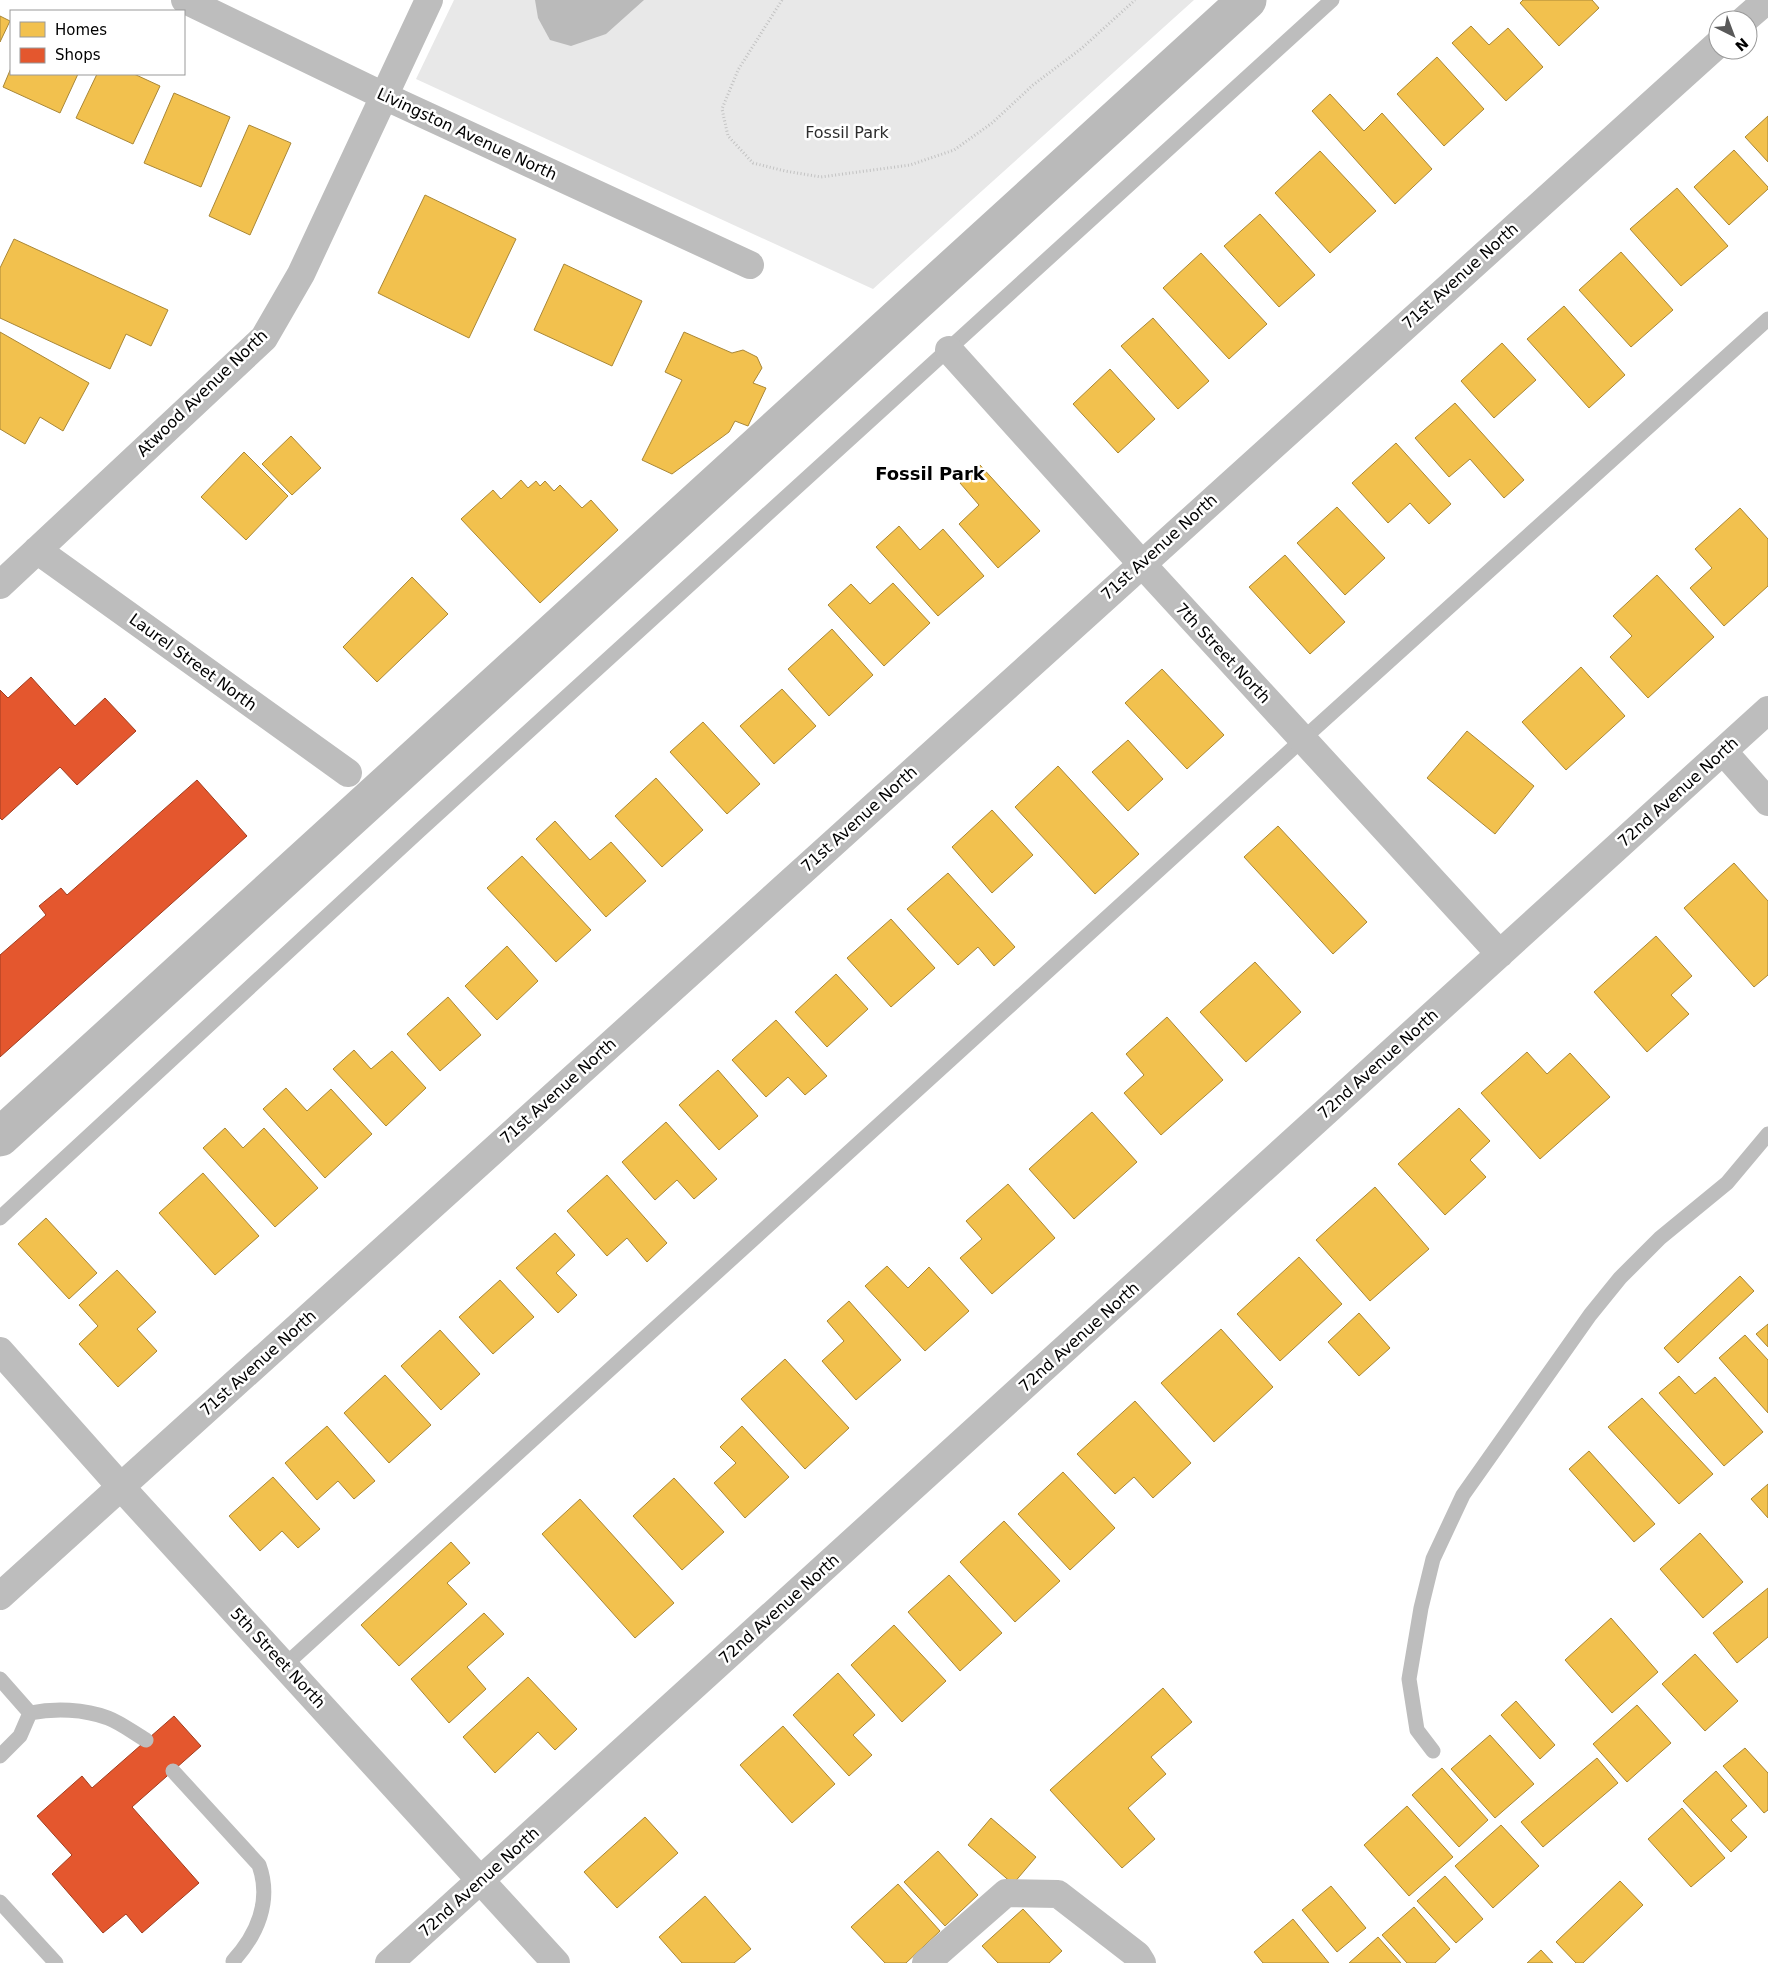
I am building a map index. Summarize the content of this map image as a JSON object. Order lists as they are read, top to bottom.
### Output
{
  "streets": {
    "street": [
      "Livingston Avenue North",
      "71st Avenue North",
      "Atwood Avenue North",
      "7th Street North",
      "Laurel Street North",
      "72nd Avenue North",
      "5th Street North"
    ]
  },
  "crossings": [
    ["Livingston Avenue North", "Atwood Avenue North"],
    ["71st Avenue North", "7th Street North"],
    ["71st Avenue North", "5th Street North"],
    ["Atwood Avenue North", "Laurel Street North"],
    ["7th Street North", "72nd Avenue North"],
    ["72nd Avenue North", "5th Street North"]
  ],
  "districts": ["Fossil Park"],
  "parks": ["Fossil Park"],
  "legend": ["Homes", "Shops"],
  "north": "bottom right"
}
